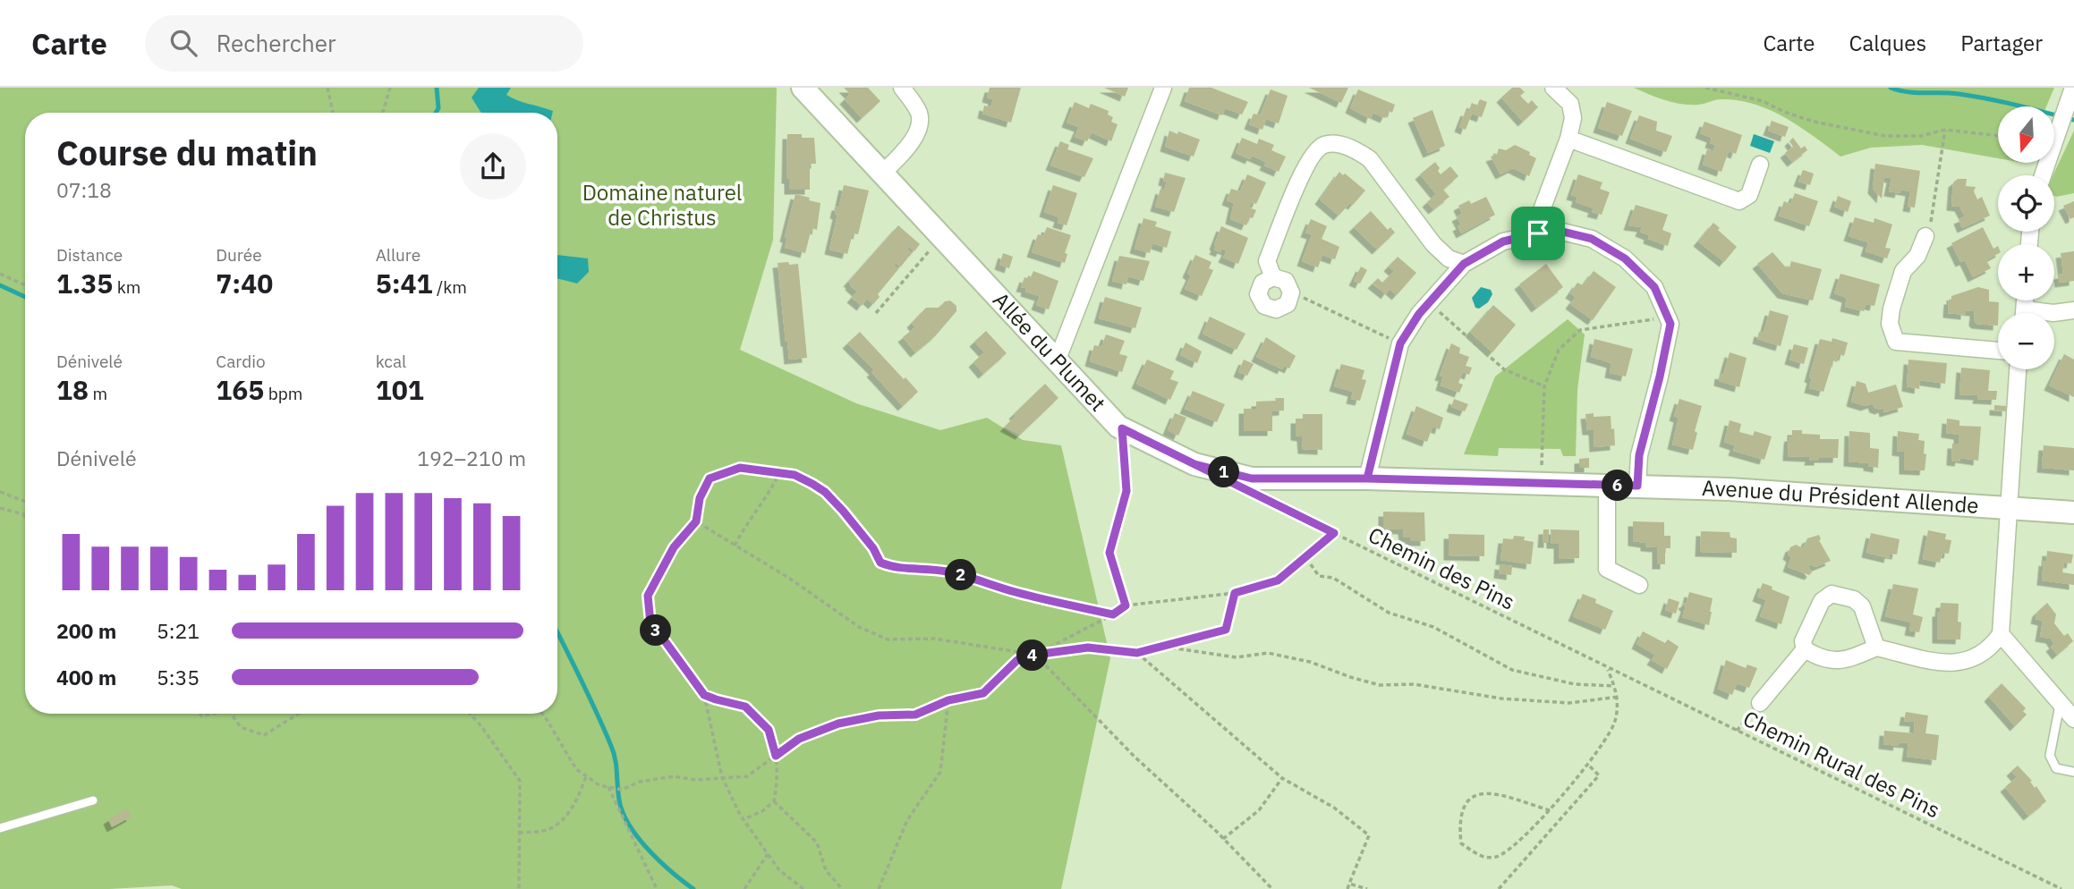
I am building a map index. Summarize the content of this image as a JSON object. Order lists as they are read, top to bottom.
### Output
{
  "streets": {
    "street": ["Allée du Plumet", "Avenue du Président Allende"],
    "path": ["Chemin des Pins", "Chemin Rural des Pins"]
  },
  "crossings": [
    ["Allée du Plumet", "Avenue du Président Allende"],
    ["Chemin des Pins", "Chemin Rural des Pins"]
  ],
  "parks": ["Domaine naturel de Christus"],
  "north": "bottom",
  "page": {
    "header": "Carte",
    "search": "Rechercher",
    "nav": ["Carte", "Calques", "Partager"],
    "map_buttons": ["+", "−"],
    "heading": ["Course du matin", "07:18"],
    "stats": [
      ["Distance", "1.35 km"],
      ["Durée", "7:40"],
      ["Allure", "5:41 /km"],
      ["Dénivelé", "18 m"],
      ["Cardio", "165 bpm"],
      ["kcal", "101"]
    ],
    "chart": ["Dénivelé", "192–210 m"],
    "pins": [
      "1",
      "6",
      "2",
      "3",
      "4"
    ],
    "list": [
      {
        "name": "200 m",
        "note": "5:21"
      },
      {
        "name": "400 m",
        "note": "5:35"
      }
    ]
  }
}
